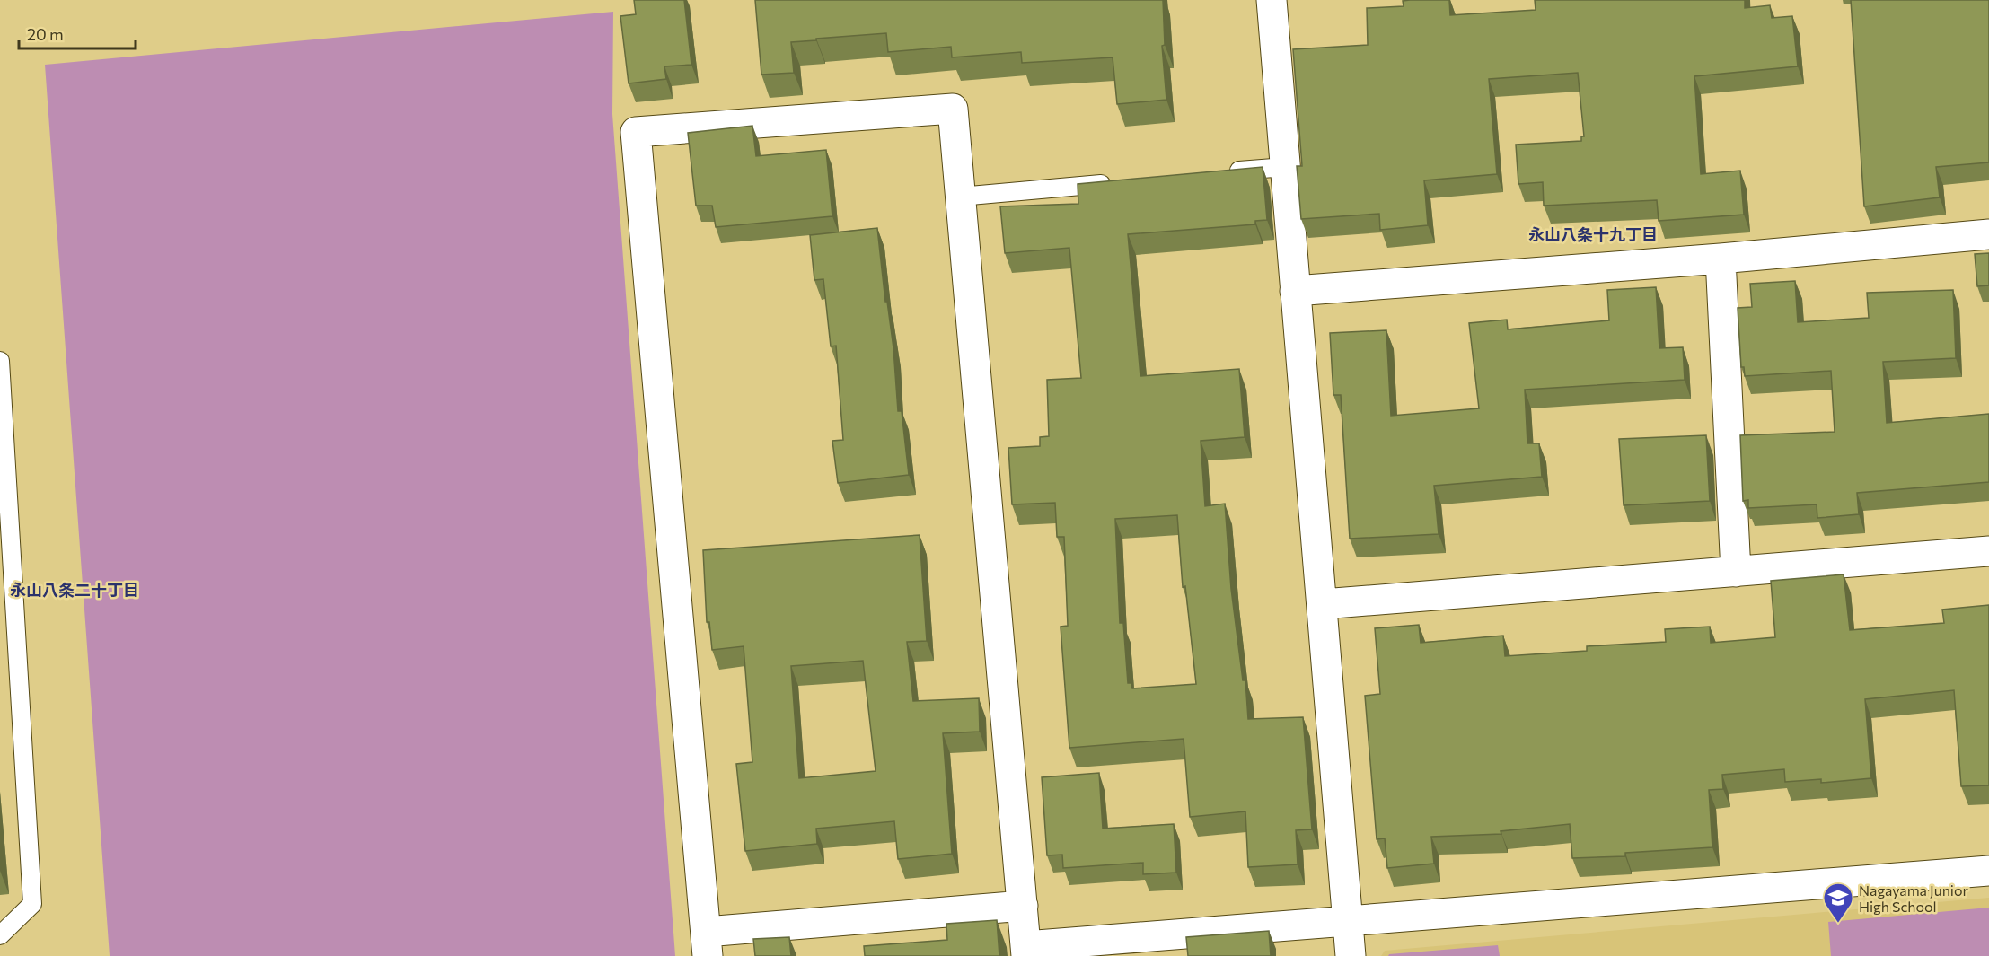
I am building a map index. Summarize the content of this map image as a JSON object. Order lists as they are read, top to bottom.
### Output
{
  "districts": ["永山八条十九丁目", "永山八条二十丁目"],
  "places": {
    "school or university": ["Nagayama Junior High School"]
  },
  "scale_bar": "20 m"
}
